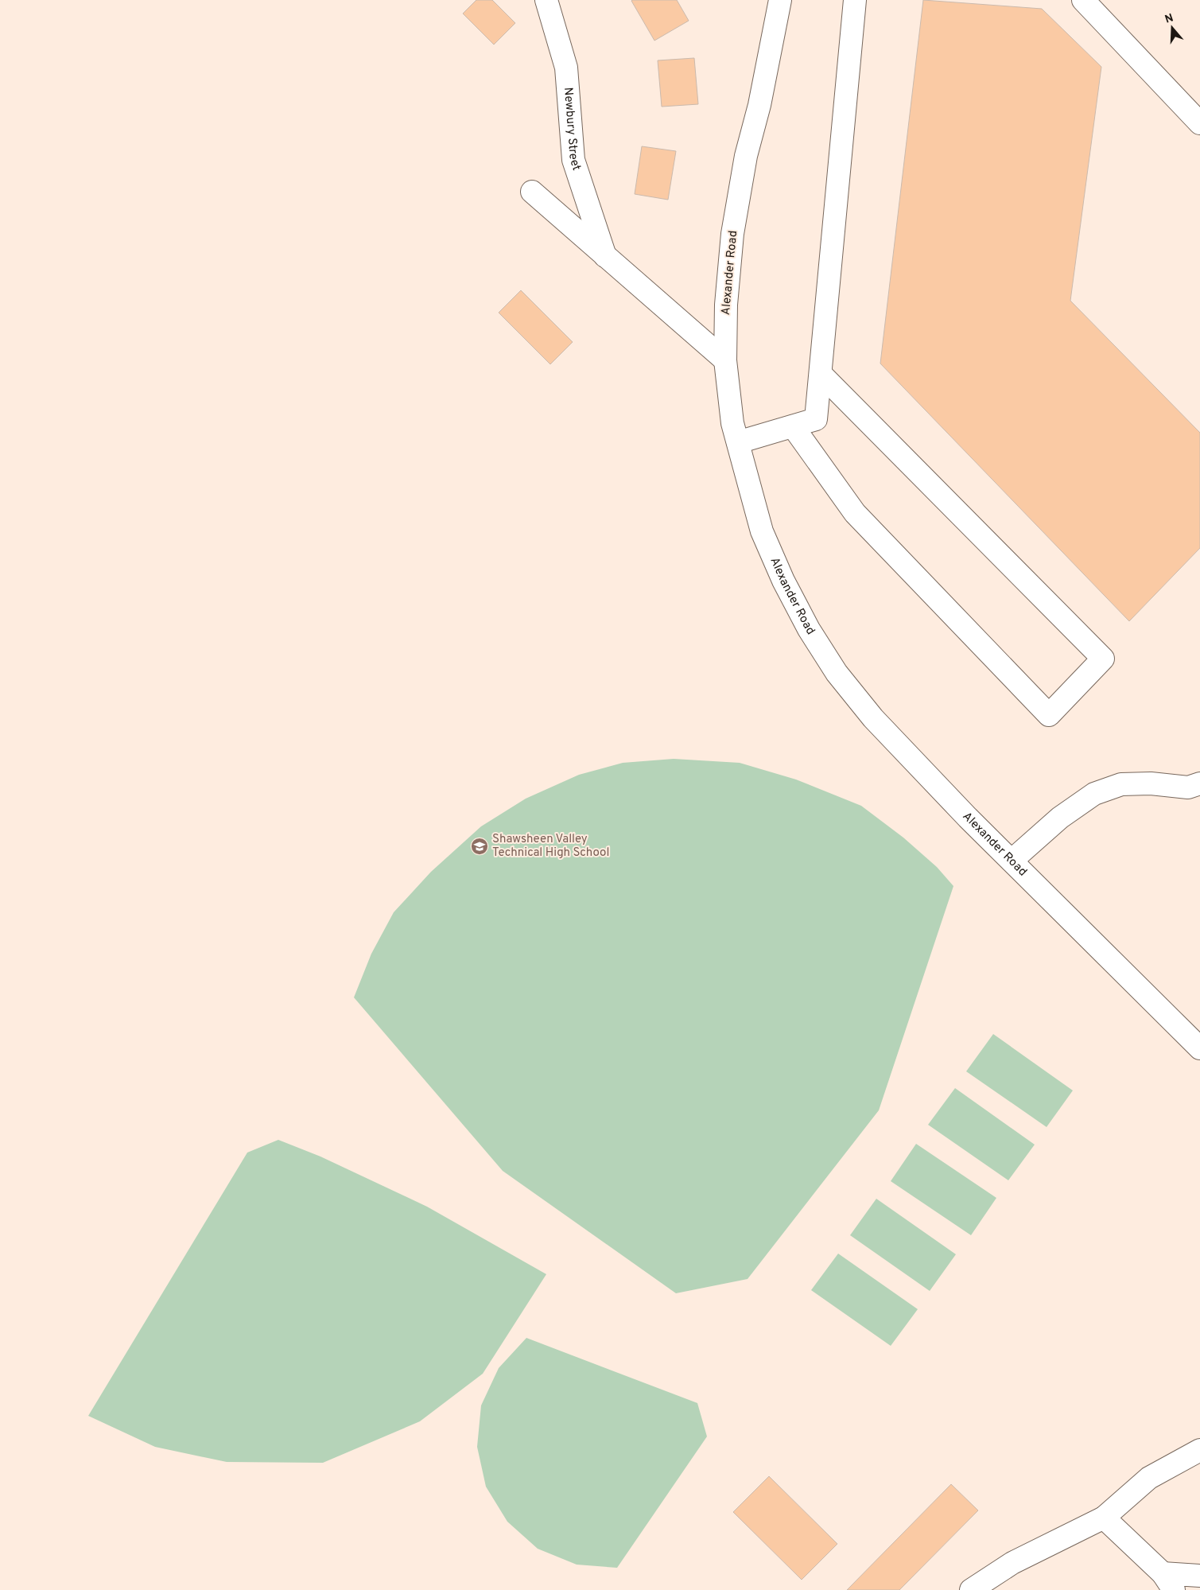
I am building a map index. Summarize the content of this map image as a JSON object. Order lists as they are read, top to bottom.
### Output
{
  "streets": {
    "street": ["Newbury Street", "Alexander Road"]
  },
  "places": {
    "school or university": ["Shawsheen Valley Technical High School"]
  },
  "north": "top"
}
